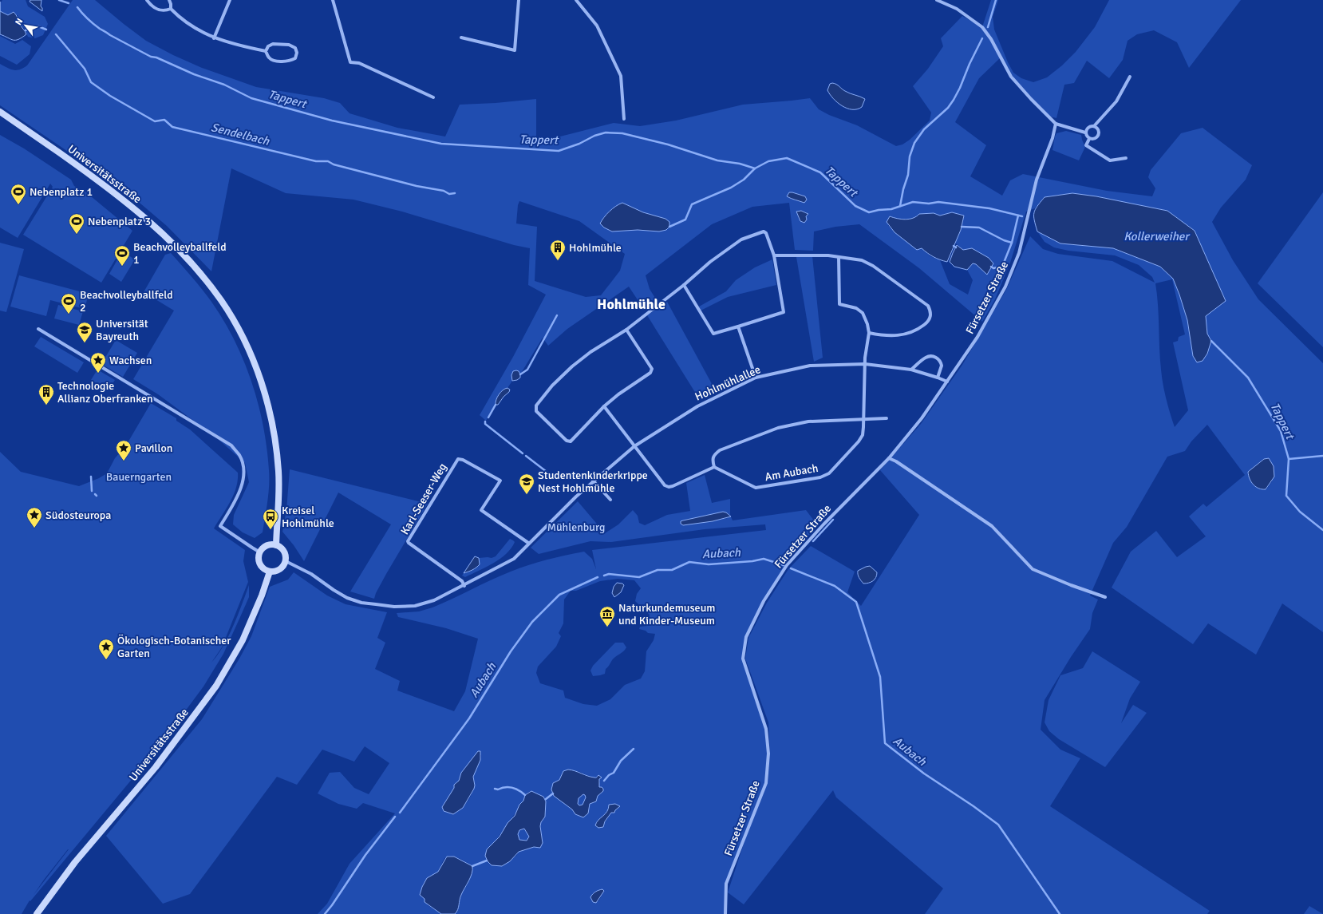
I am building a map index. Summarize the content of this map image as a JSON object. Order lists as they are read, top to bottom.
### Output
{
  "streets": {
    "main road": ["Universitätsstraße"],
    "street": [
      "Fürsetzer Straße",
      "Hohlmühlallee",
      "Am Aubach",
      "Karl-Seeser-Weg"
    ]
  },
  "crossings": [
    ["Universitätsstraße", "Hohlmühlallee"],
    ["Fürsetzer Straße", "Hohlmühlallee"],
    ["Hohlmühlallee", "Am Aubach"],
    ["Hohlmühlallee", "Karl-Seeser-Weg"]
  ],
  "districts": ["Hohlmühle"],
  "water": [
    "Tappert",
    "Sendelbach",
    "Kollerweiher",
    "Aubach"
  ],
  "parks": ["Bauerngarten", "Mühlenburg"],
  "places": {
    "sports": [
      "Nebenplatz 1",
      "Nebenplatz 3",
      "Beachvolleyballfeld 1",
      "Beachvolleyballfeld 2"
    ],
    "building": ["Hohlmühle", "Technologie Allianz Oberfranken"],
    "school or university": ["Universität Bayreuth", "Studentenkinderkrippe Nest Hohlmühle"],
    "place": [
      "Wachsen",
      "Pavillon",
      "Südosteuropa",
      "Ökologisch-Botanischer Garten"
    ],
    "bus stop": ["Kreisel Hohlmühle"],
    "museum": ["Naturkundemuseum und Kinder-Museum"]
  },
  "north": "top left"
}
